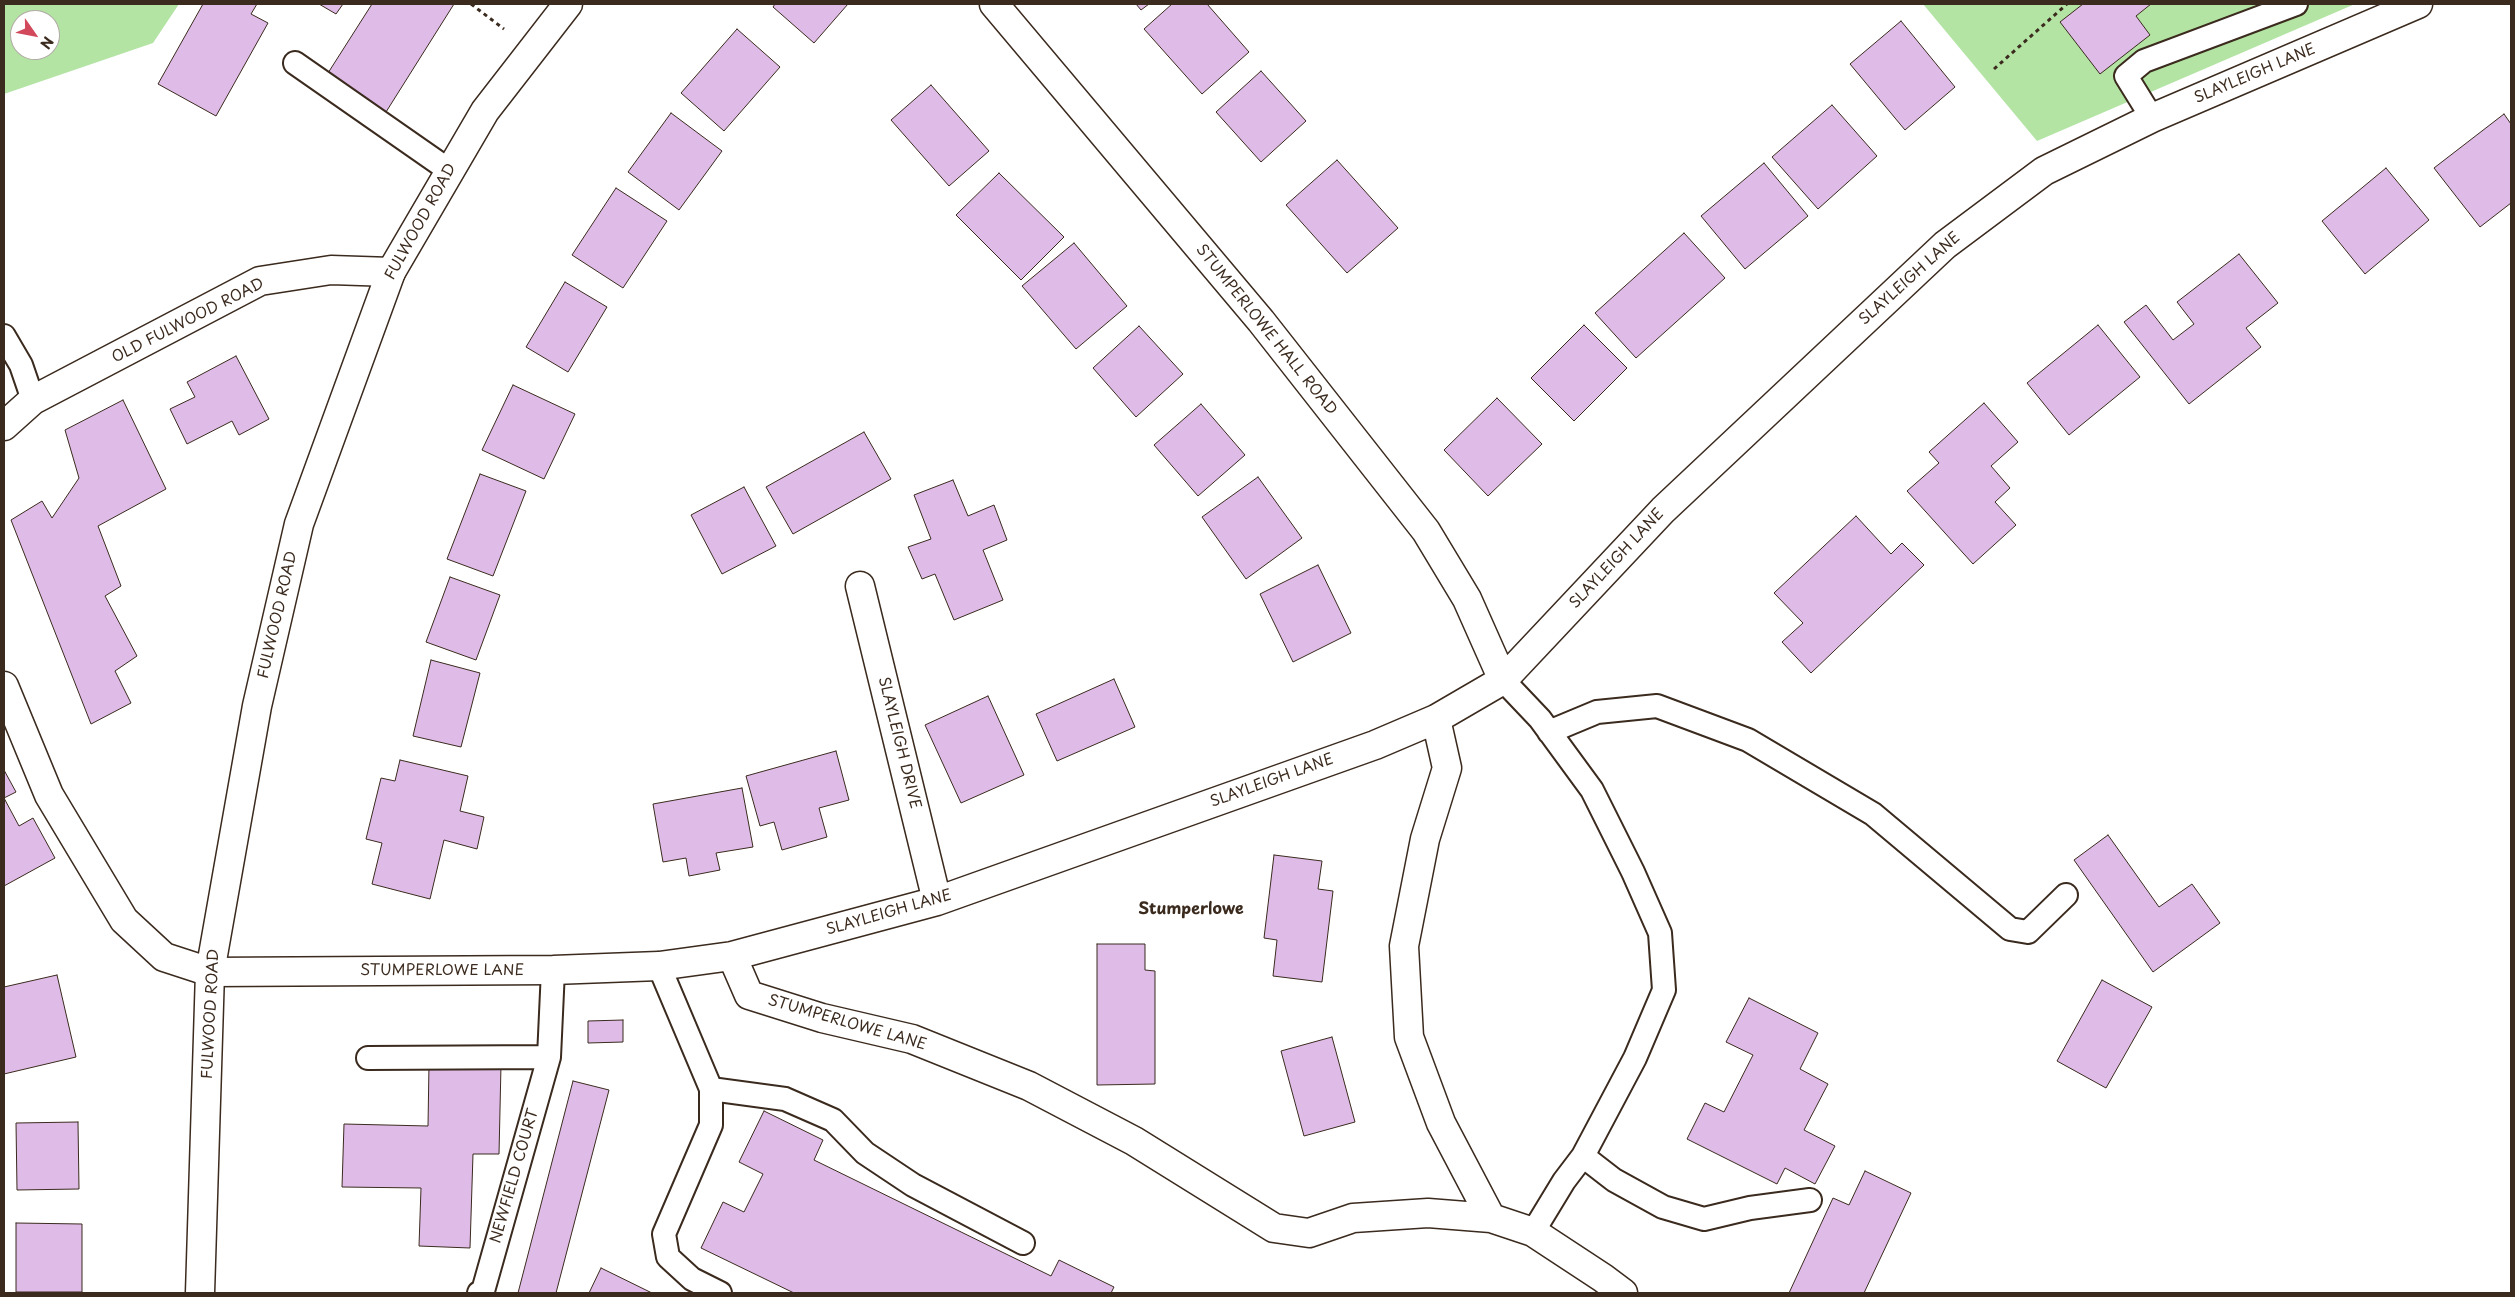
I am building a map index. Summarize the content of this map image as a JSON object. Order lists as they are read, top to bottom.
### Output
{
  "streets": {
    "street": [
      "SLAYLEIGH LANE",
      "FULWOOD ROAD",
      "OLD FULWOOD ROAD",
      "STUMPERLOWE HALL ROAD",
      "SLAYLEIGH DRIVE",
      "STUMPERLOWE LANE"
    ],
    "lane": ["NEWFIELD COURT"]
  },
  "crossings": [
    ["SLAYLEIGH LANE", "STUMPERLOWE HALL ROAD"],
    ["SLAYLEIGH LANE", "SLAYLEIGH DRIVE"],
    ["SLAYLEIGH LANE", "STUMPERLOWE LANE"],
    ["FULWOOD ROAD", "OLD FULWOOD ROAD"],
    ["FULWOOD ROAD", "STUMPERLOWE LANE"],
    ["STUMPERLOWE LANE", "NEWFIELD COURT"]
  ],
  "districts": ["Stumperlowe"],
  "north": "bottom right"
}
